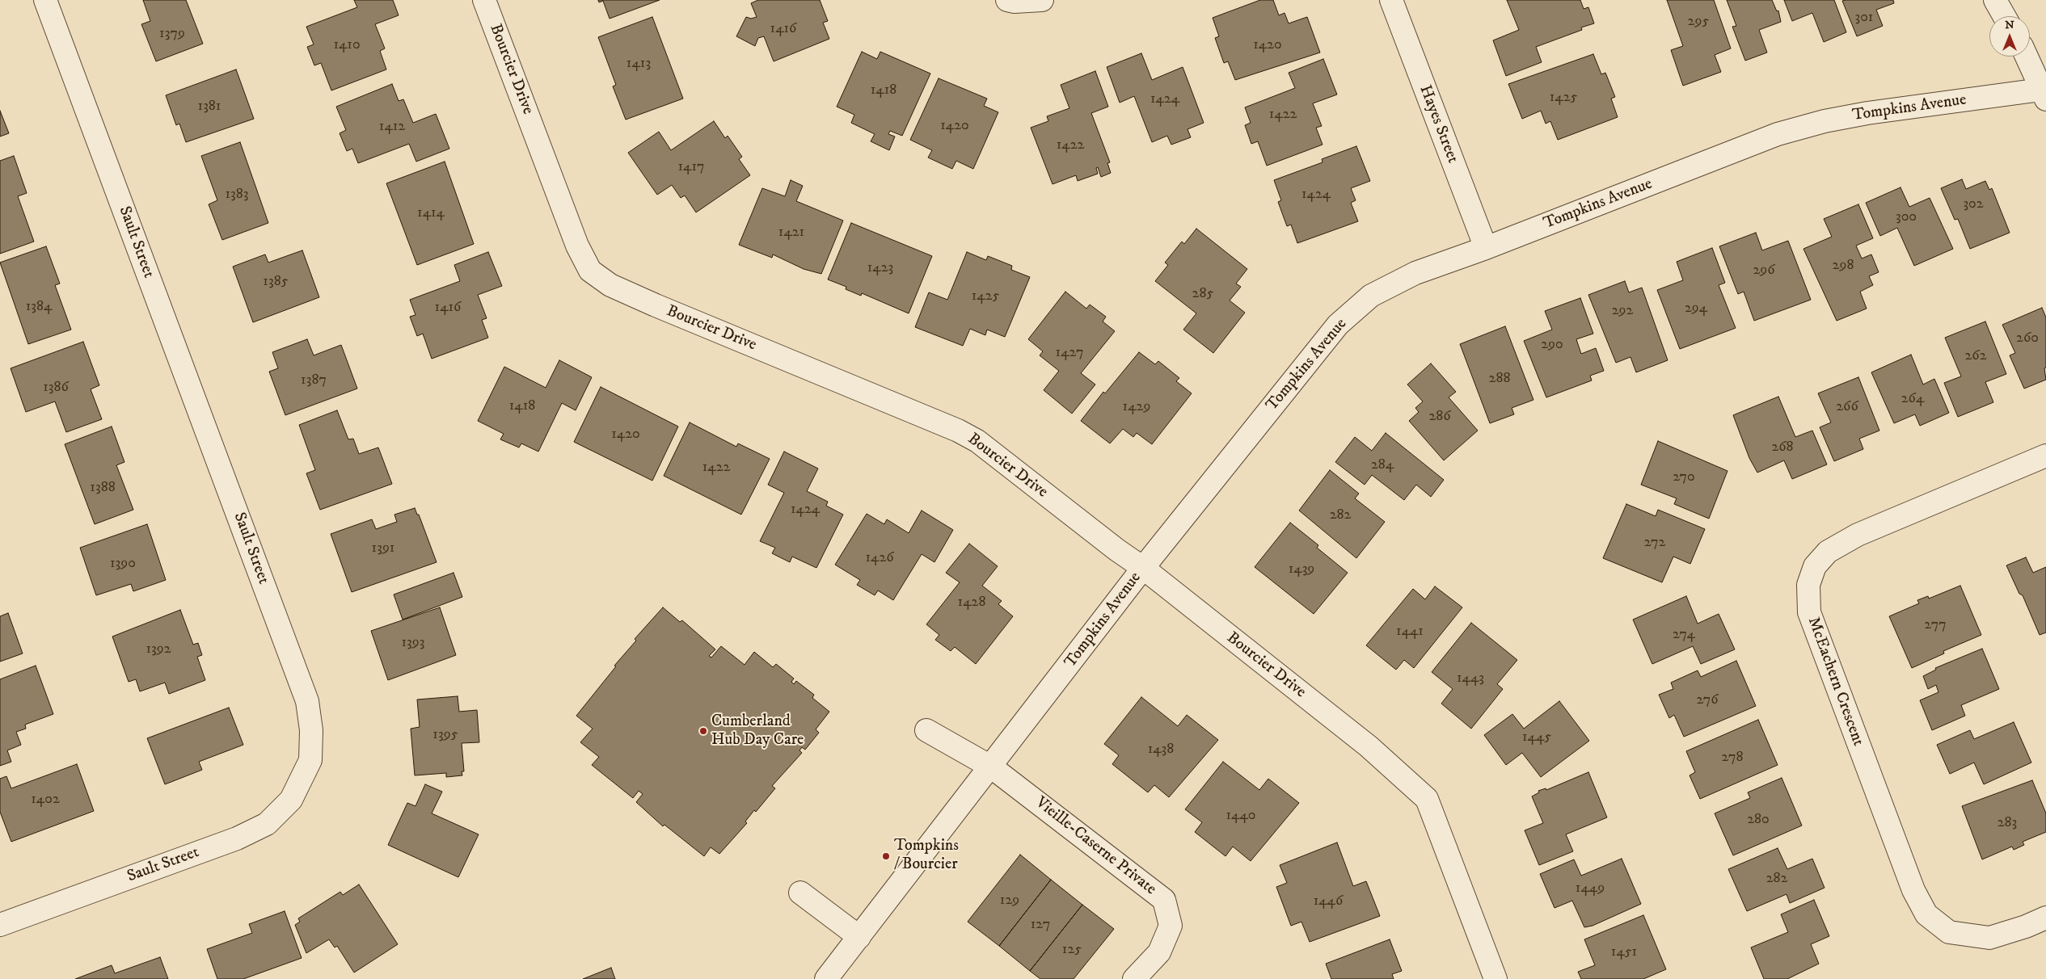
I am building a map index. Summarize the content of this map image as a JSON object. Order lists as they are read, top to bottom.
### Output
{
  "streets": {
    "street": [
      "Bourcier Drive",
      "Tompkins Avenue",
      "Hayes Street",
      "Sault Street",
      "McEachern Crescent",
      "Vieille-Caserne Private"
    ]
  },
  "crossings": [
    ["Bourcier Drive", "Tompkins Avenue"],
    ["Tompkins Avenue", "Hayes Street"],
    ["Tompkins Avenue", "Vieille-Caserne Private"]
  ],
  "places": ["Cumberland Hub Day Care", "Tompkins / Bourcier"],
  "house_numbers": [
    "301",
    "295",
    "1416",
    "1379",
    "1410",
    "1420",
    "1413",
    "1418",
    "1425",
    "1424",
    "1381",
    "1422",
    "1420",
    "1412",
    "1422",
    "1417",
    "1383",
    "1424",
    "302",
    "1414",
    "300",
    "1421",
    "298",
    "1423",
    "296",
    "1385",
    "285",
    "1425",
    "1384",
    "1416",
    "294",
    "292",
    "260",
    "290",
    "1427",
    "262",
    "288",
    "1387",
    "1386",
    "264",
    "1418",
    "1429",
    "266",
    "286",
    "1420",
    "268",
    "284",
    "1422",
    "270",
    "1388",
    "1424",
    "282",
    "272",
    "1391",
    "1426",
    "1390",
    "1439",
    "1428",
    "277",
    "1441",
    "274",
    "1393",
    "1392",
    "1443",
    "276",
    "1395",
    "1445",
    "1438",
    "278",
    "1402",
    "1440",
    "280",
    "283",
    "282",
    "1449",
    "129",
    "1446",
    "127",
    "125",
    "1451"
  ],
  "north": "top"
}
